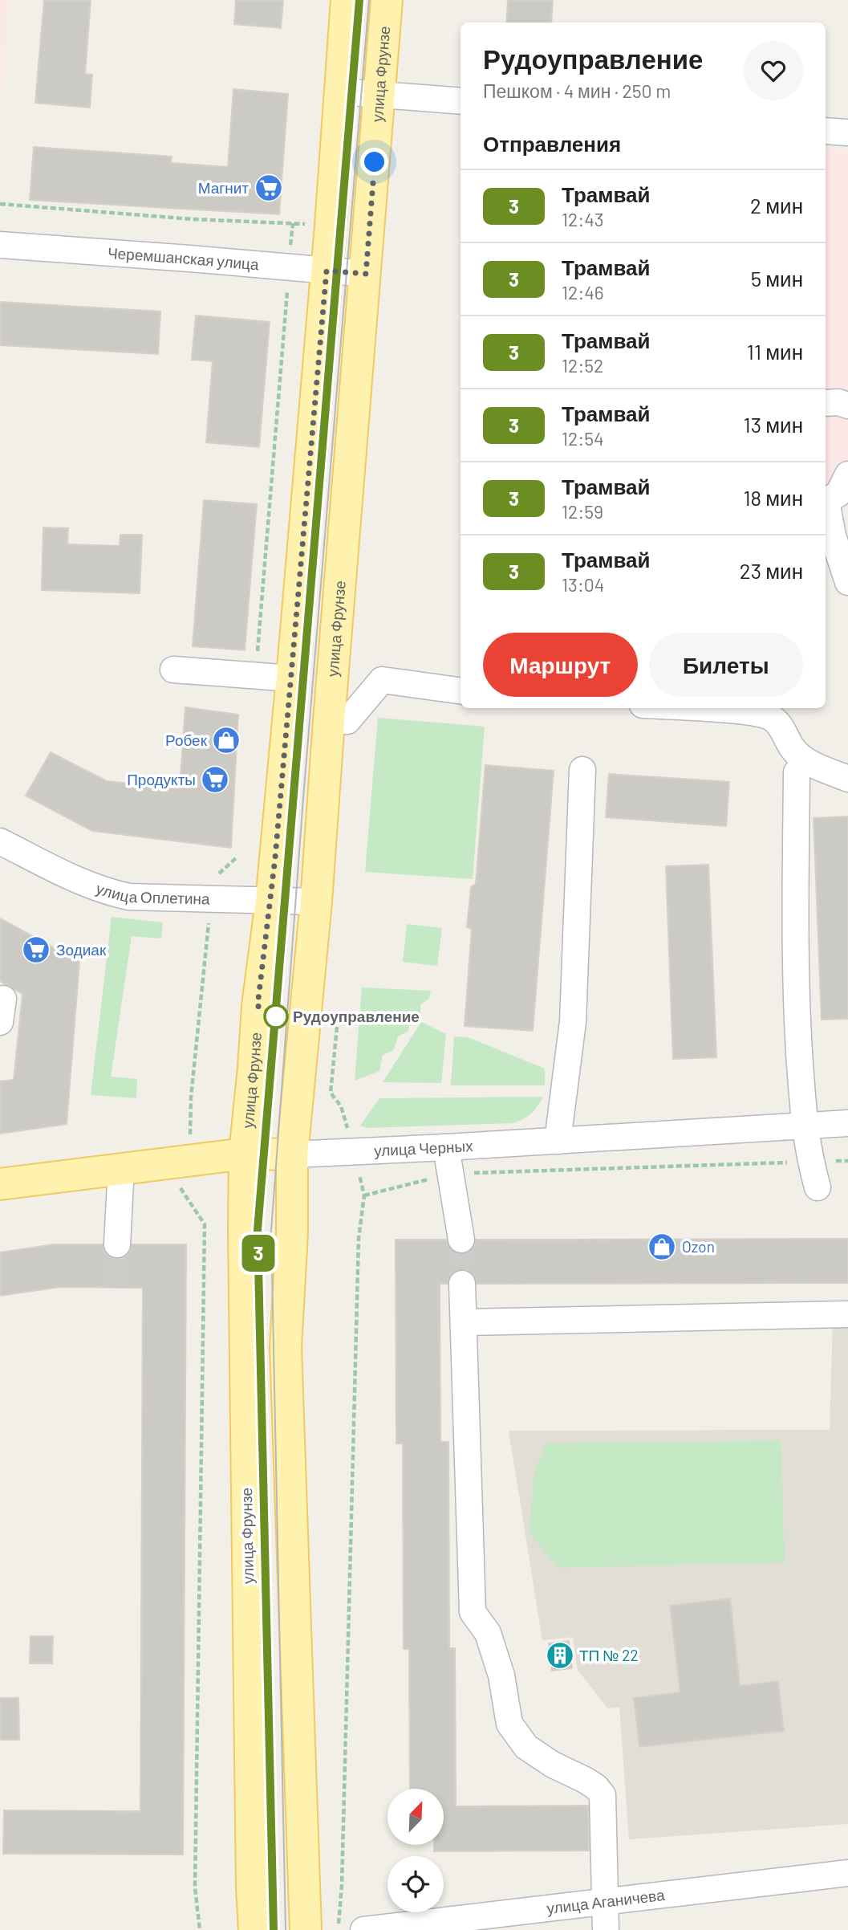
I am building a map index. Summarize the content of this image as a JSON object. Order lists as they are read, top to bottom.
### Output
{
  "streets": {
    "main road": ["улица Фрунзе", "улица Черных"],
    "street": ["Черемшанская улица", "улица Оплетина", "улица Аганичева"]
  },
  "crossings": [
    ["улица Фрунзе", "Черемшанская улица"],
    ["улица Фрунзе", "улица Оплетина"],
    ["улица Фрунзе", "улица Черных"]
  ],
  "places": {
    "supermarket": ["Магнит", "Продукты", "Зодиак"],
    "shop": ["Робек", "Ozon"],
    "other": ["Рудоуправление"],
    "building": ["ТП № 22"]
  },
  "lines": ["tram line 3"],
  "north": "top right",
  "page": {
    "on_map": "3",
    "heading": [
      ["Рудоуправление", "Пешком · 4 мин · 250 m"],
      "Отправления"
    ],
    "list": [
      {
        "mark": "3",
        "name": "Трамвай",
        "note": "12:43",
        "value": "2 мин"
      },
      {
        "mark": "3",
        "name": "Трамвай",
        "note": "12:46",
        "value": "5 мин"
      },
      {
        "mark": "3",
        "name": "Трамвай",
        "note": "12:52",
        "value": "11 мин"
      },
      {
        "mark": "3",
        "name": "Трамвай",
        "note": "12:54",
        "value": "13 мин"
      },
      {
        "mark": "3",
        "name": "Трамвай",
        "note": "12:59",
        "value": "18 мин"
      },
      {
        "mark": "3",
        "name": "Трамвай",
        "note": "13:04",
        "value": "23 мин"
      }
    ],
    "buttons": ["Маршрут", "Билеты"]
  }
}
